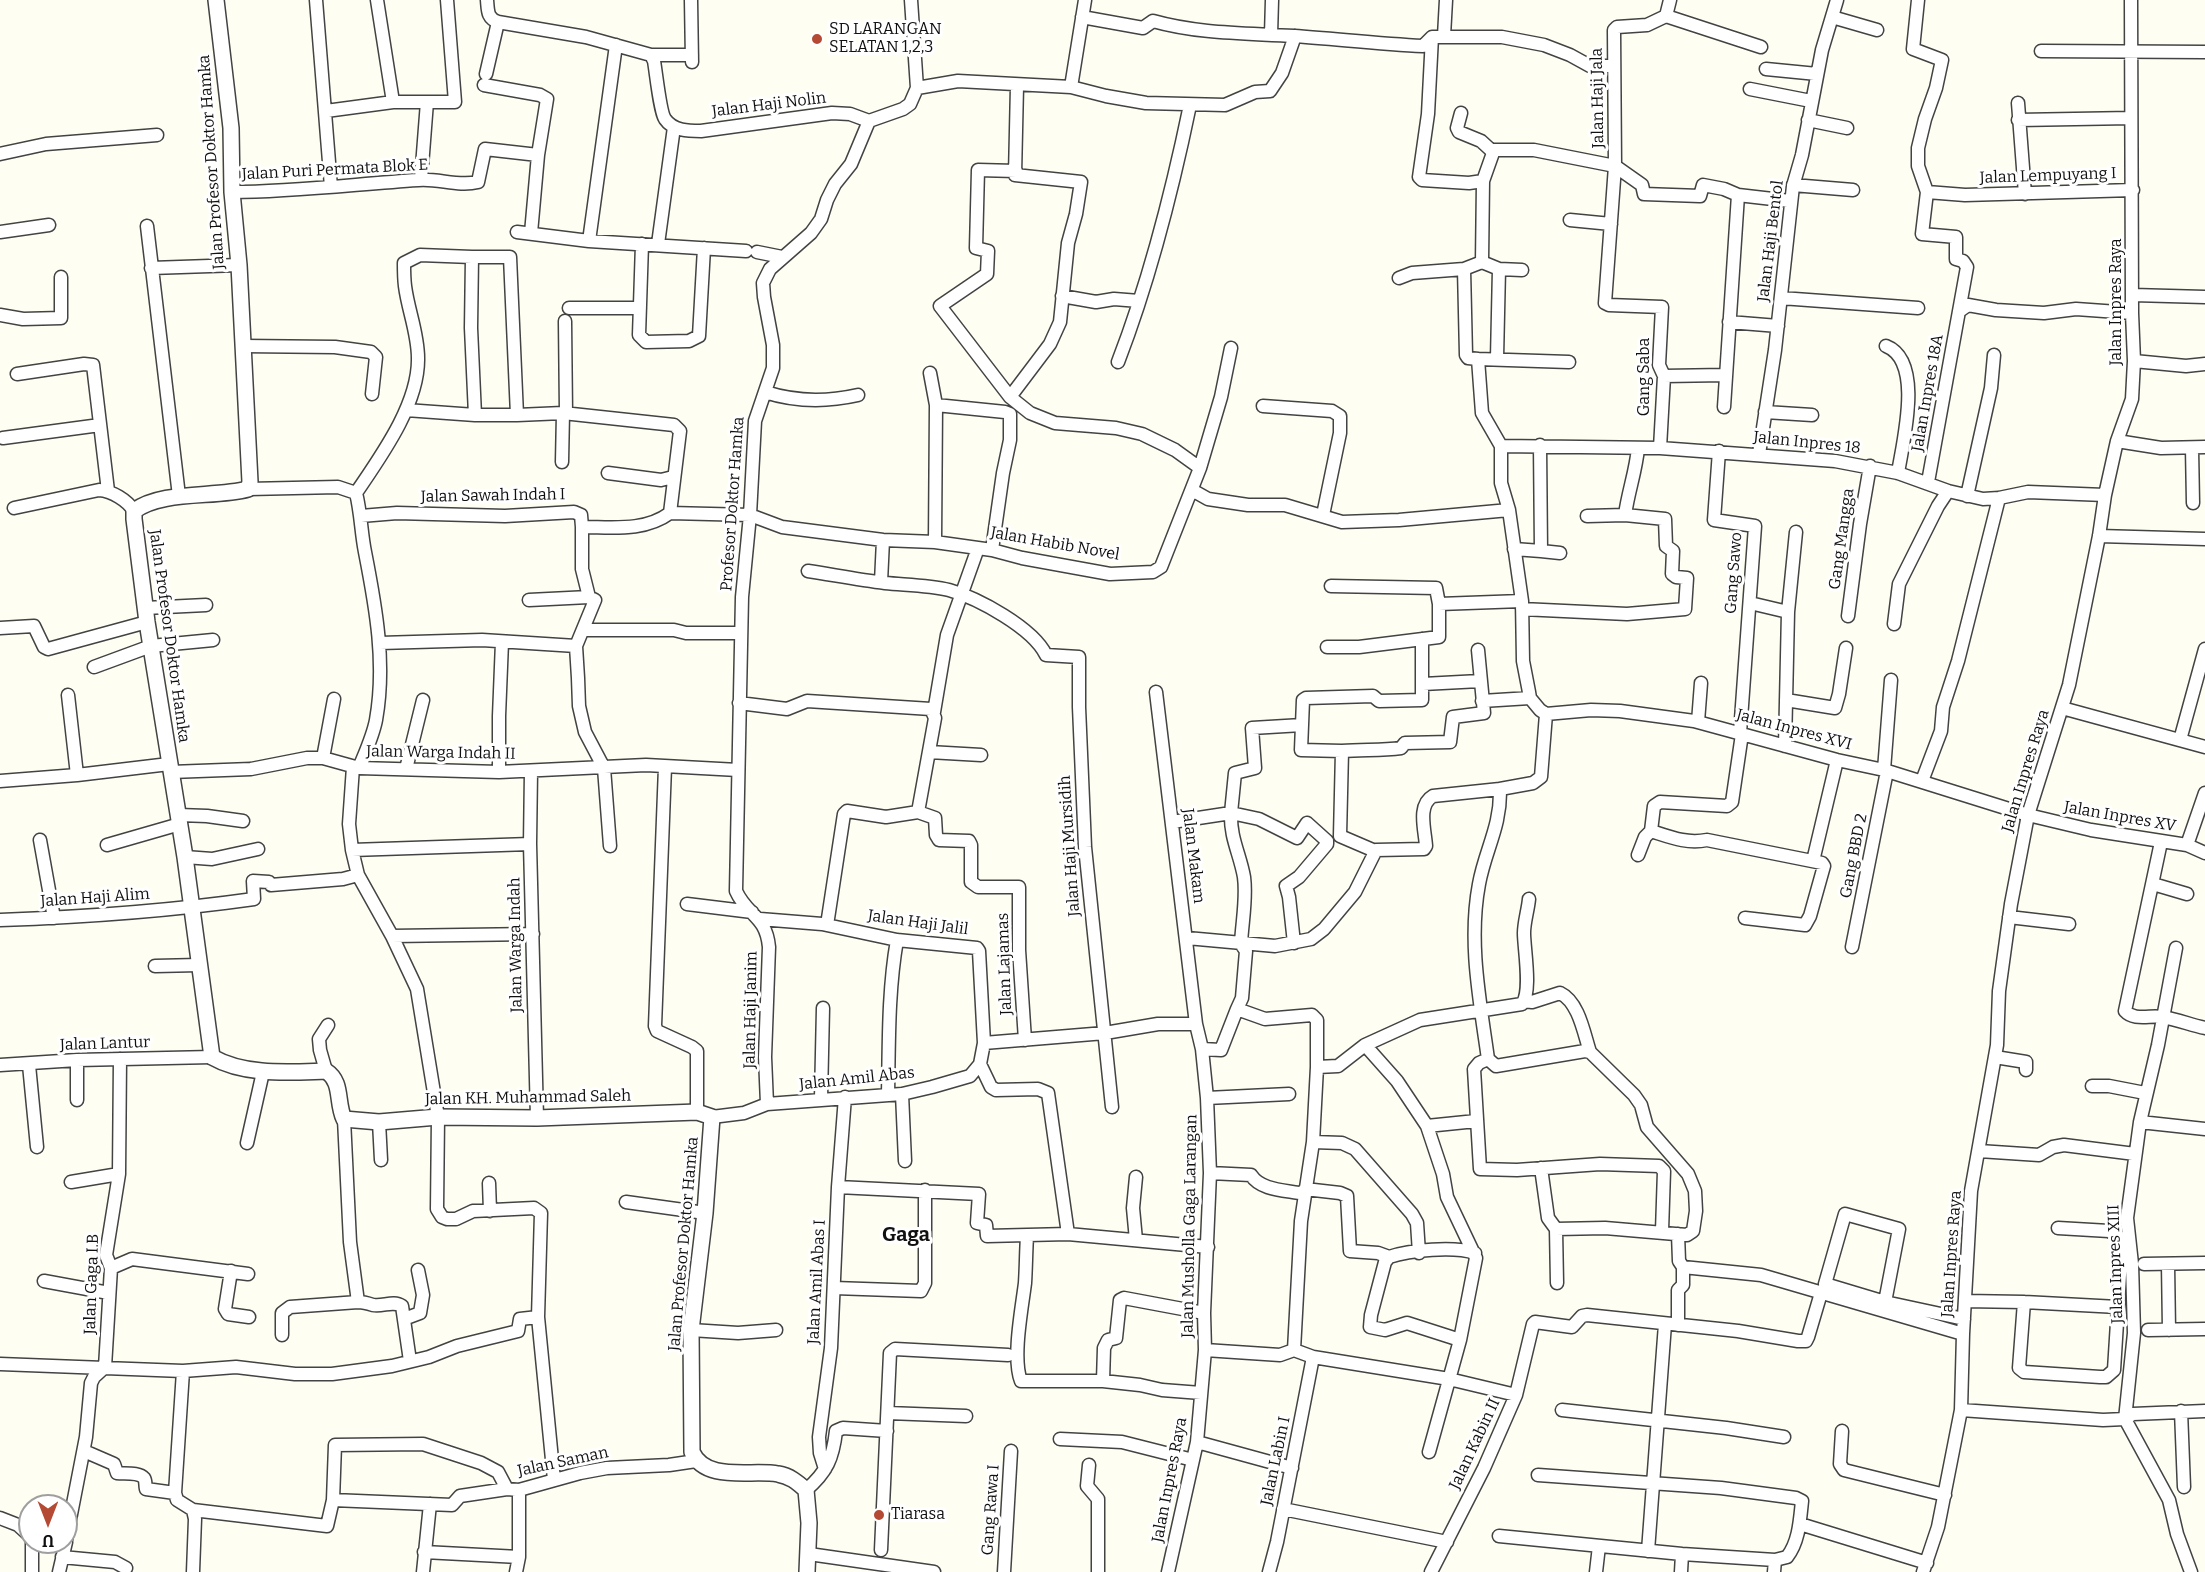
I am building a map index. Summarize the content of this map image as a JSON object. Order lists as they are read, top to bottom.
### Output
{
  "streets": {
    "street": [
      "Jalan Haji Jala",
      "Jalan Haji Nolin",
      "Jalan Profesor Doktor Hamka",
      "Jalan Puri Permata Blok E",
      "Jalan Lempuyang I",
      "Jalan Haji Bentol",
      "Jalan Inpres Raya",
      "Gang Saba",
      "Jalan Inpres 18A",
      "Jalan Inpres 18",
      "Jalan Sawah Indah I",
      "Profesor Doktor Hamka",
      "Gang Mangga",
      "Jalan Habib Novel",
      "Gang Sawo",
      "Jalan Inpres XVI",
      "Jalan Warga Indah II",
      "Jalan Inpres XV",
      "Jalan Haji Mursidih",
      "Jalan Makam",
      "Gang BBD 2",
      "Jalan Haji Alim",
      "Jalan Haji Jalil",
      "Jalan Warga Indah",
      "Jalan Lajamas",
      "Jalan Haji Janim",
      "Jalan Lantur",
      "Jalan Amil Abas",
      "Jalan KH. Muhammad Saleh",
      "Jalan Musholla Gaga Larangan",
      "Jalan Inpres XIII",
      "Jalan Amil Abas I",
      "Jalan Gaga I.B",
      "Jalan Kabin II",
      "Jalan Labin I",
      "Jalan Saman",
      "Gang Rawa I"
    ]
  },
  "crossings": [
    ["Jalan Haji Jala", "Gang Saba"],
    ["Jalan Haji Nolin", "Profesor Doktor Hamka"],
    ["Jalan Profesor Doktor Hamka", "Jalan Puri Permata Blok E"],
    ["Jalan Profesor Doktor Hamka", "Jalan Warga Indah II"],
    ["Jalan Profesor Doktor Hamka", "Jalan Haji Alim"],
    ["Jalan Profesor Doktor Hamka", "Jalan Lantur"],
    ["Jalan Profesor Doktor Hamka", "Jalan Amil Abas"],
    ["Jalan Profesor Doktor Hamka", "Jalan KH. Muhammad Saleh"],
    ["Jalan Profesor Doktor Hamka", "Jalan Saman"],
    ["Jalan Lempuyang I", "Jalan Inpres Raya"],
    ["Jalan Lempuyang I", "Jalan Inpres 18A"],
    ["Jalan Haji Bentol", "Jalan Inpres 18"],
    ["Jalan Inpres Raya", "Jalan Inpres 18"],
    ["Jalan Inpres Raya", "Jalan Inpres XVI"],
    ["Jalan Inpres Raya", "Jalan Inpres XV"],
    ["Jalan Inpres Raya", "Jalan Musholla Gaga Larangan"],
    ["Gang Saba", "Jalan Inpres 18"],
    ["Jalan Inpres 18A", "Jalan Inpres 18"],
    ["Jalan Inpres 18", "Gang Mangga"],
    ["Jalan Inpres 18", "Gang Sawo"],
    ["Profesor Doktor Hamka", "Jalan Habib Novel"],
    ["Profesor Doktor Hamka", "Jalan Warga Indah II"],
    ["Profesor Doktor Hamka", "Jalan Haji Jalil"],
    ["Profesor Doktor Hamka", "Jalan Haji Janim"],
    ["Gang Sawo", "Jalan Inpres XVI"],
    ["Jalan Inpres XVI", "Jalan Inpres XV"],
    ["Jalan Inpres XVI", "Gang BBD 2"],
    ["Jalan Warga Indah II", "Jalan Warga Indah"],
    ["Jalan Makam", "Jalan Musholla Gaga Larangan"],
    ["Jalan Haji Jalil", "Jalan Haji Janim"],
    ["Jalan Warga Indah", "Jalan KH. Muhammad Saleh"],
    ["Jalan Haji Janim", "Jalan Amil Abas"],
    ["Jalan Lantur", "Jalan Gaga I.B"],
    ["Jalan Amil Abas", "Jalan KH. Muhammad Saleh"],
    ["Jalan Amil Abas", "Jalan Amil Abas I"]
  ],
  "districts": ["Gaga"],
  "places": ["SD LARANGAN SELATAN 1,2,3", "Tiarasa"],
  "north": "bottom"
}
